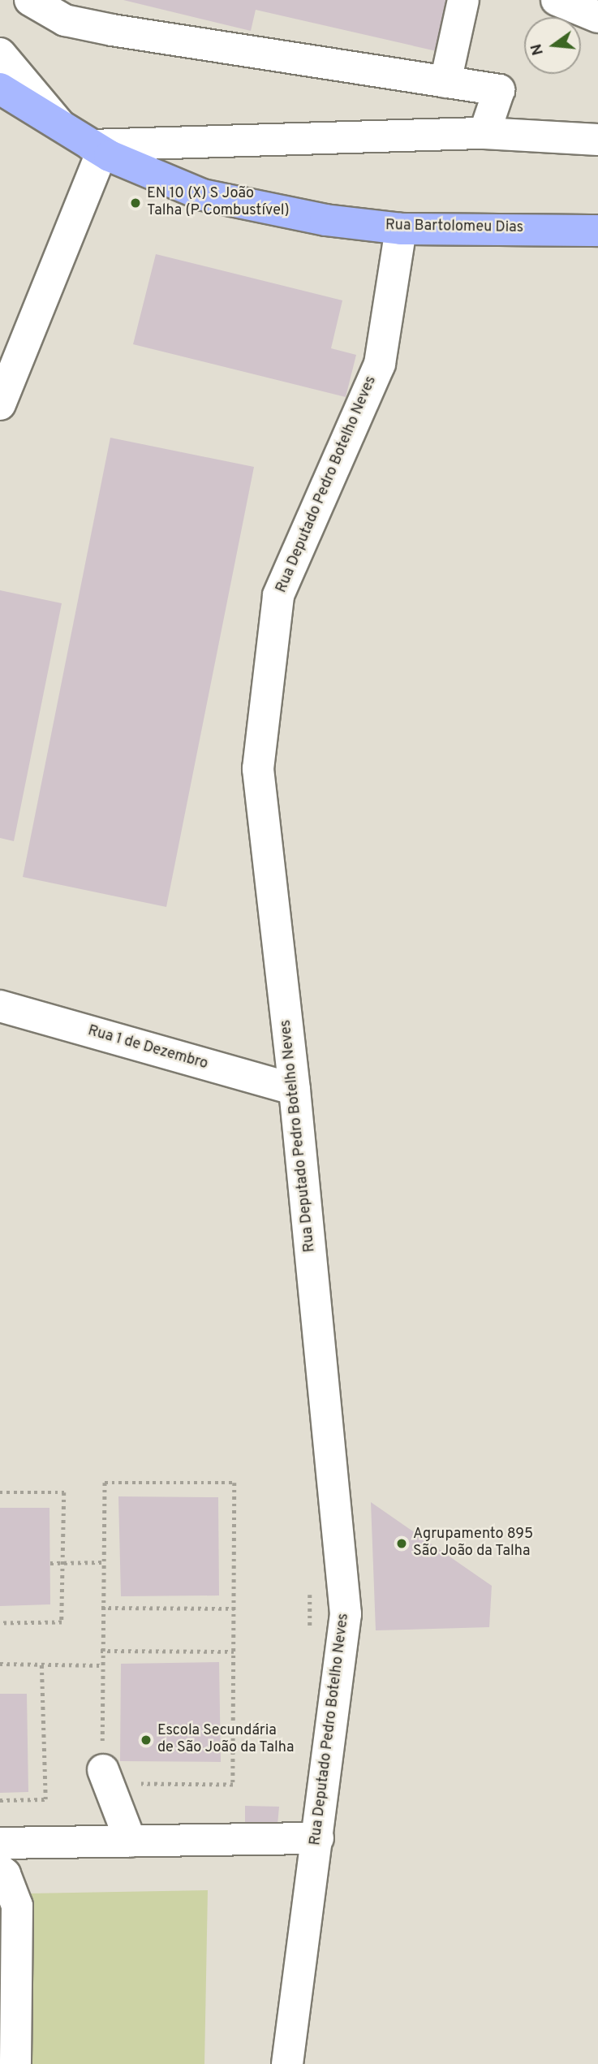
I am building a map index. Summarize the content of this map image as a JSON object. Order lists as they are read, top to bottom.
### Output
{
  "streets": {
    "main road": ["Rua Bartolomeu Dias"],
    "street": ["Rua Deputado Pedro Botelho Neves", "Rua 1 de Dezembro"]
  },
  "crossings": [
    ["Rua Bartolomeu Dias", "Rua Deputado Pedro Botelho Neves"],
    ["Rua Deputado Pedro Botelho Neves", "Rua 1 de Dezembro"]
  ],
  "places": ["EN 10 (X) S João Talha (P Combustível)", "Agrupamento 895 São João da Talha", "Escola Secundária de São João da Talha"],
  "north": "left"
}
